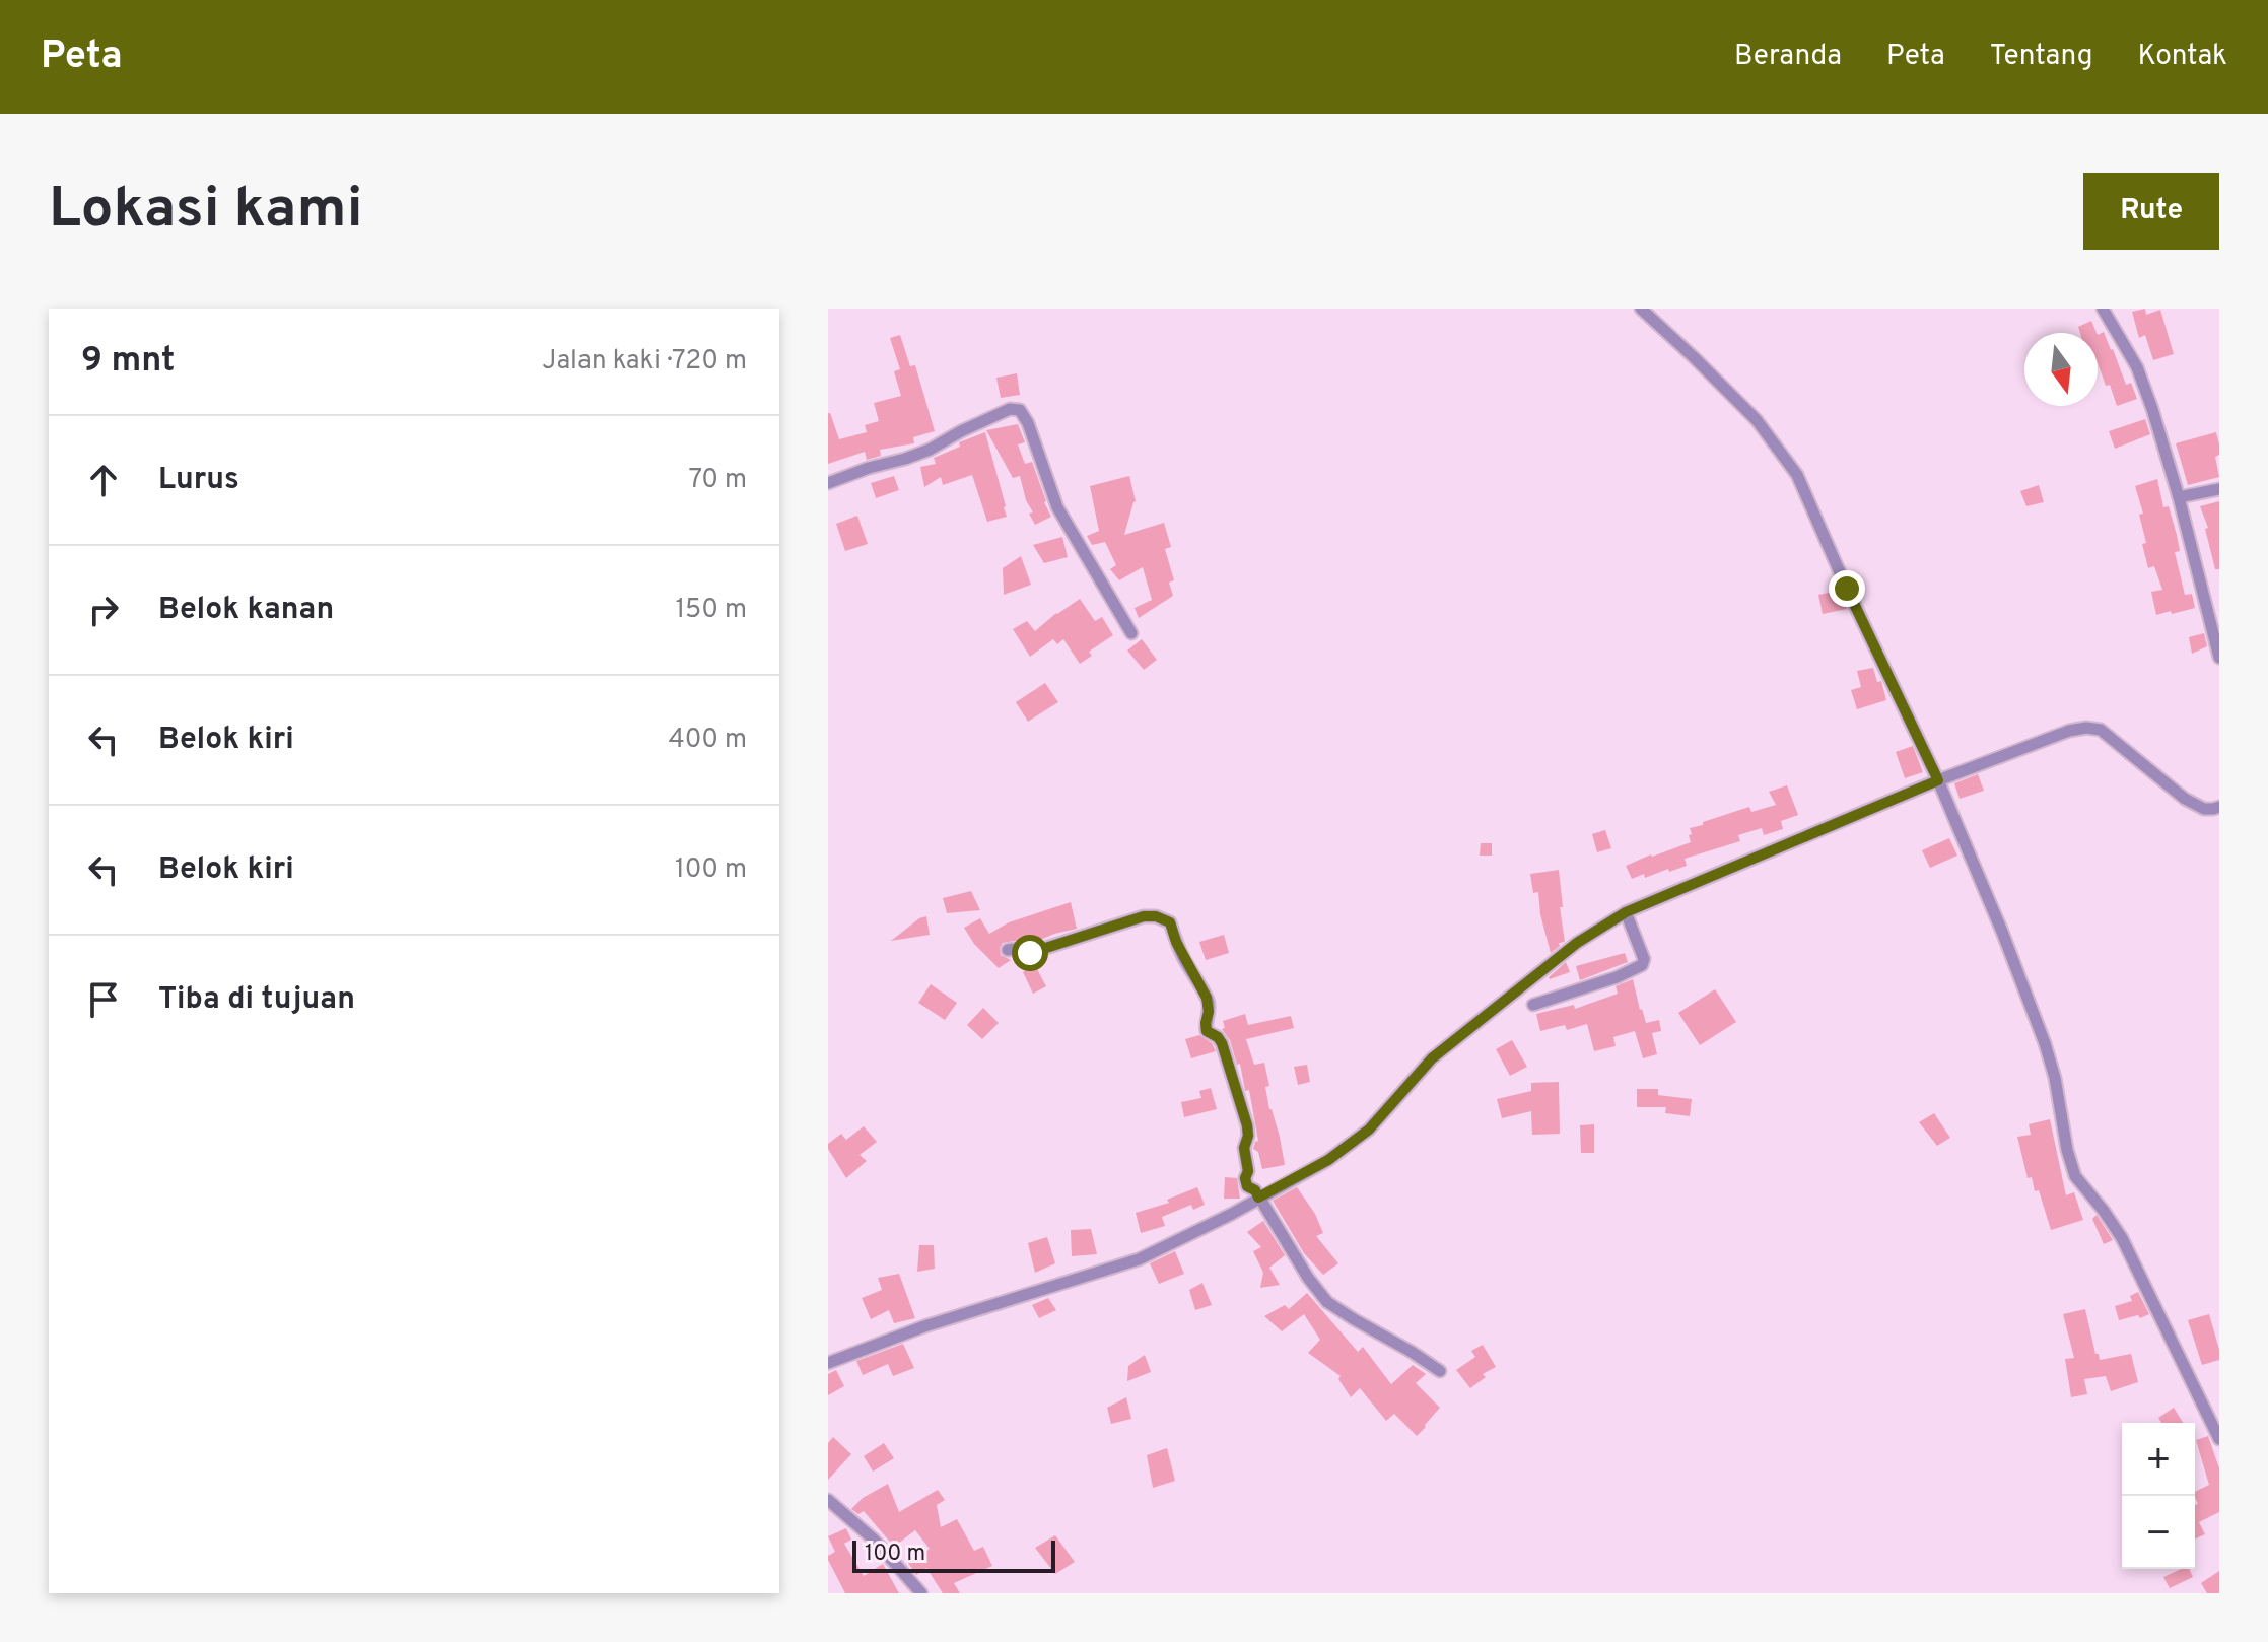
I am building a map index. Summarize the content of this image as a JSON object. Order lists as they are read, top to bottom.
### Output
{
  "scale_bar": "100 m",
  "north": "bottom",
  "page": {
    "header": "Peta",
    "nav": [
      "Beranda",
      "Peta",
      "Tentang",
      "Kontak"
    ],
    "buttons": "Rute",
    "title": "Lokasi kami",
    "heading": ["9 mnt", "Jalan kaki · 720 m"],
    "list": [
      ["Lurus", "70 m"],
      ["Belok kanan", "150 m"],
      ["Belok kiri", "400 m"],
      ["Belok kiri", "100 m"],
      "Tiba di tujuan"
    ],
    "map_buttons": ["+", "−"],
    "scale": "100 m"
  }
}
